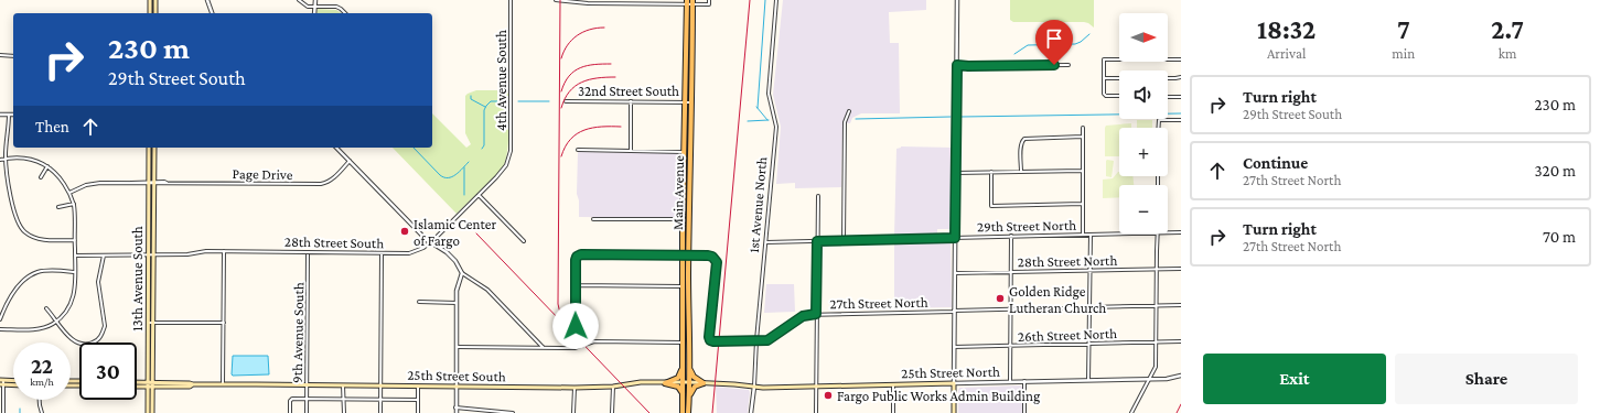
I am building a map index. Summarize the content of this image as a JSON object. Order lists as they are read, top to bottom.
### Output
{
  "streets": {
    "main road": [
      "Main Avenue",
      "13th Avenue South",
      "25th Street North",
      "25th Street South"
    ],
    "street": [
      "4th Avenue South",
      "32nd Street South",
      "Page Drive",
      "1st Avenue North",
      "29th Street North",
      "28th Street South",
      "28th Street North",
      "27th Street North",
      "9th Avenue South",
      "26th Street North"
    ]
  },
  "crossings": [
    ["4th Avenue South", "28th Street South"],
    ["32nd Street South", "Main Avenue"],
    ["Page Drive", "13th Avenue South"],
    ["Main Avenue", "27th Street North"],
    ["Main Avenue", "25th Street South"],
    ["1st Avenue North", "29th Street North"],
    ["1st Avenue North", "27th Street North"],
    ["1st Avenue North", "25th Street North"],
    ["28th Street South", "13th Avenue South"],
    ["28th Street South", "9th Avenue South"],
    ["13th Avenue South", "25th Street South"],
    ["9th Avenue South", "25th Street South"],
    ["25th Street North", "25th Street South"]
  ],
  "places": ["Islamic Center of Fargo", "Golden Ridge Lutheran Church", "Fargo Public Works Admin Building"],
  "north": "right",
  "page": {
    "eta": [
      "18:32",
      "Arrival",
      "7",
      "min",
      "2.7",
      "km"
    ],
    "map_buttons": ["+", "−"],
    "turn": ["230 m", "29th Street South"],
    "list": [
      {
        "name": "Turn right",
        "note": "29th Street South",
        "value": "230 m"
      },
      {
        "name": "Continue",
        "note": "27th Street North",
        "value": "320 m"
      },
      {
        "name": "Turn right",
        "note": "27th Street North",
        "value": "70 m"
      }
    ],
    "then": "Then",
    "speed": "22 km/h",
    "limit": "30",
    "buttons": ["Exit", "Share"]
  }
}
